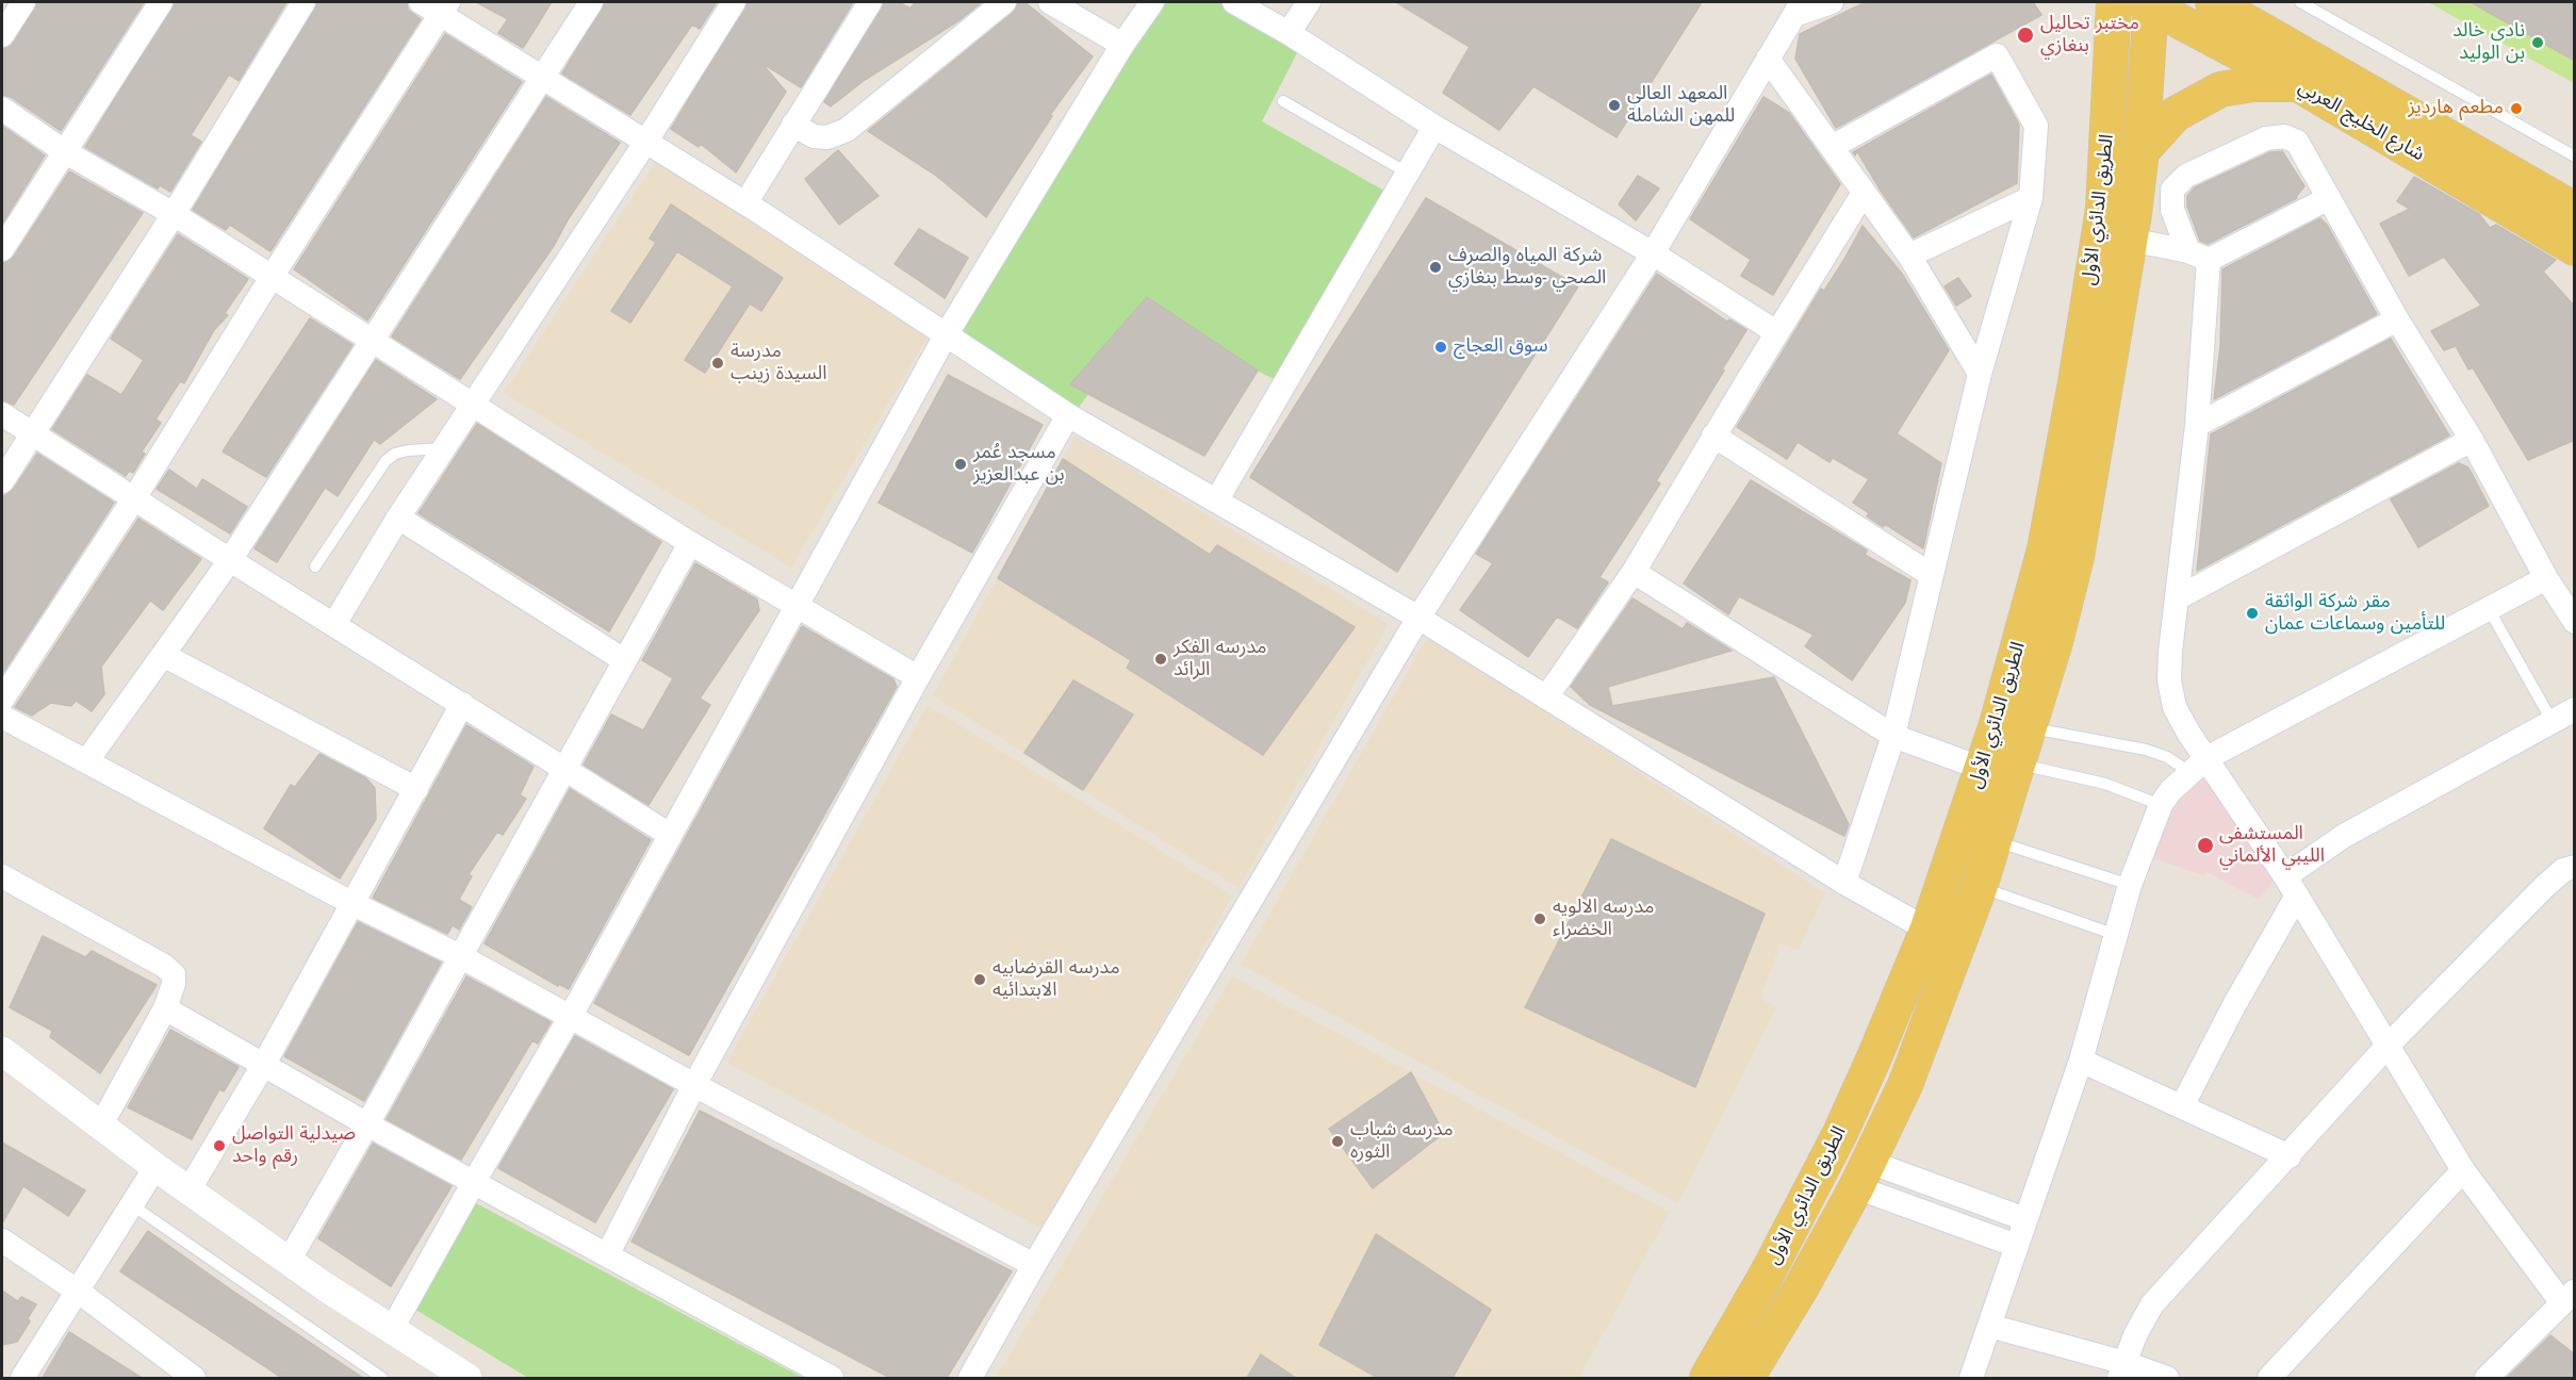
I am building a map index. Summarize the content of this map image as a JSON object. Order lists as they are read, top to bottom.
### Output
{
  "streets": {
    "main road": ["شارع الخليج العربي", "الطريق الدائري الأول"]
  },
  "crossings": [
    ["شارع الخليج العربي", "الطريق الدائري الأول"]
  ],
  "places": [
    "مختبر تحاليل بنغازي",
    "نادي خالد بن الوليد",
    "المعهد العالي للمهن الشاملة",
    "مطعم هارديز",
    "شركة المياه والصرف الصحي -وسط بنغازي",
    "سوق العجاج",
    "مدرسة السيدة زينب",
    "مسجد عُمر بن عبدالعزيز",
    "مقر شركة الواثقة للتأمين وسماعات عمان",
    "مدرسه الفكر الرائد",
    "المستشفى الليبي الألماني",
    "مدرسه الالويه الخضراء",
    "مدرسه القرضابيه الابتدائيه",
    "مدرسه شباب الثوره",
    "صيدلية التواصل رقم واحد"
  ]
}
